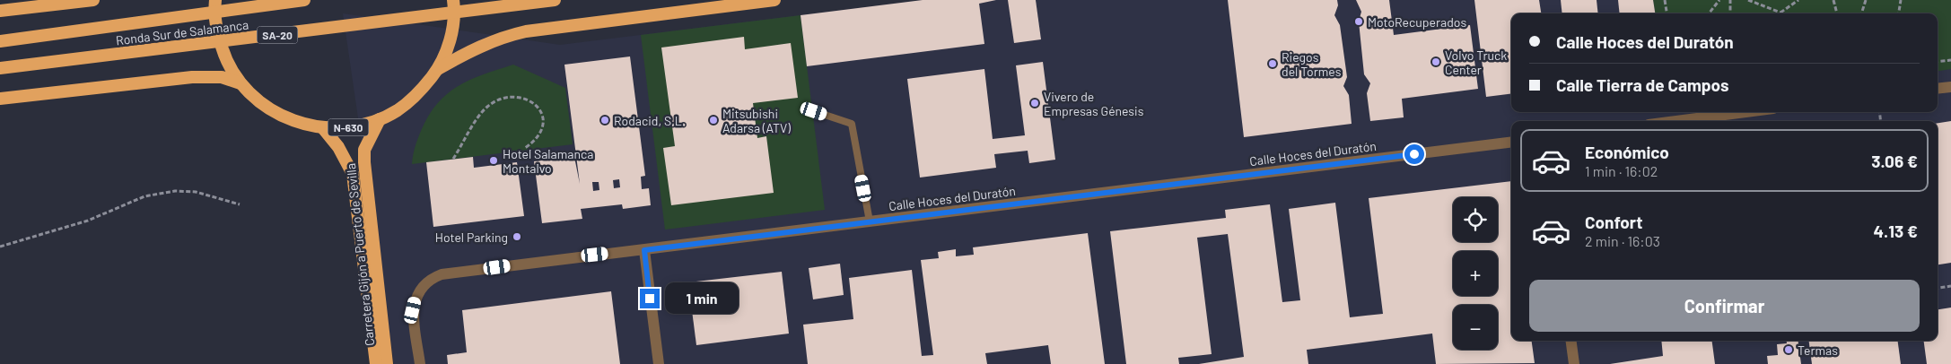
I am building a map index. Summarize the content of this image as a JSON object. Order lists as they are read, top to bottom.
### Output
{
  "streets": {
    "highway": [
      "Ronda Sur de Salamanca",
      "SA-20",
      "N-630",
      "Carretera Gijón a Puerto de Sevilla"
    ],
    "street": ["Calle Hoces del Duratón"]
  },
  "crossings": [
    ["N-630", "Carretera Gijón a Puerto de Sevilla"]
  ],
  "places": [
    "MotoRecuperados",
    "Volvo Truck Center",
    "Riegos del Tormes",
    "Vivero de Empresas Génesis",
    "Rodacid, S.L.",
    "Mitsubishi Adarsa (ATV)",
    "Hotel Salamanca Montalvo",
    "Hotel Parking",
    "Termas"
  ],
  "page": {
    "banner": ["Calle Hoces del Duratón", "Calle Tierra de Campos"],
    "list": [
      {
        "name": "Económico",
        "note": "1 min · 16:02",
        "value": "3.06 €"
      },
      {
        "name": "Confort",
        "note": "2 min · 16:03",
        "value": "4.13 €"
      }
    ],
    "map_buttons": ["+", "−"],
    "buttons": "Confirmar",
    "bubble": "1 min"
  }
}
